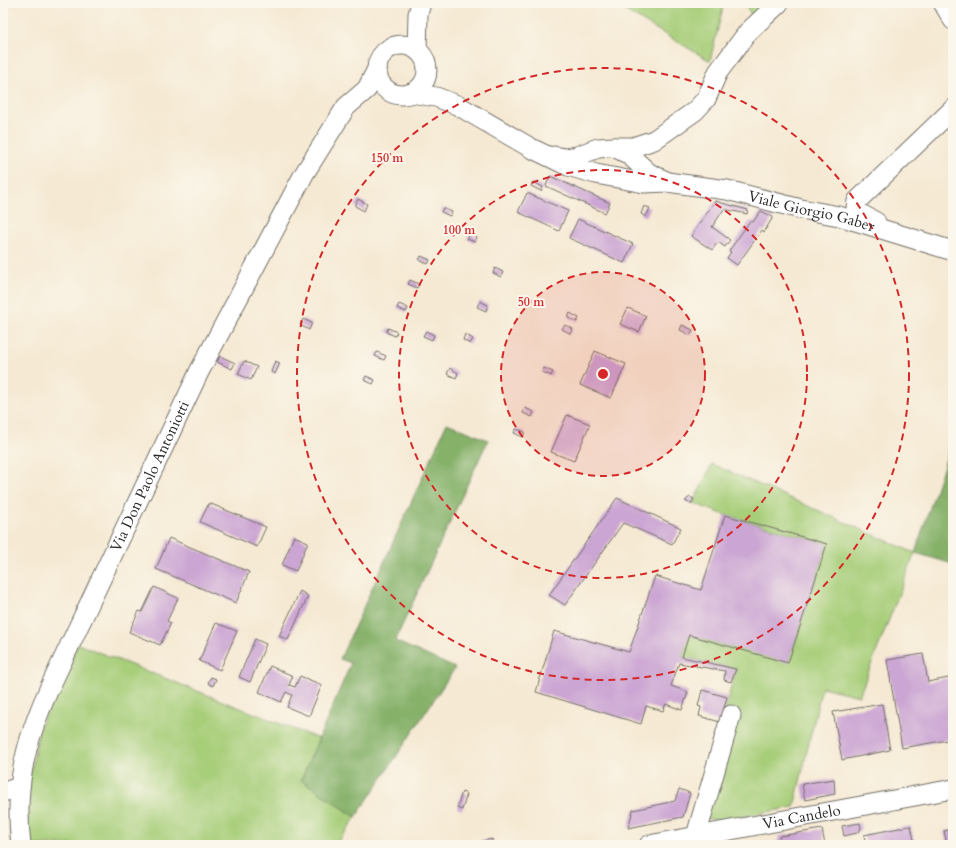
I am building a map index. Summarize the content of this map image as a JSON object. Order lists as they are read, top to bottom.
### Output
{
  "streets": {
    "street": ["Viale Giorgio Gaber", "Via Don Paolo Antoniotti", "Via Candelo"]
  },
  "crossings": [
    ["Viale Giorgio Gaber", "Via Don Paolo Antoniotti"]
  ],
  "rings": ["150 m", "100 m", "50 m"]
}
